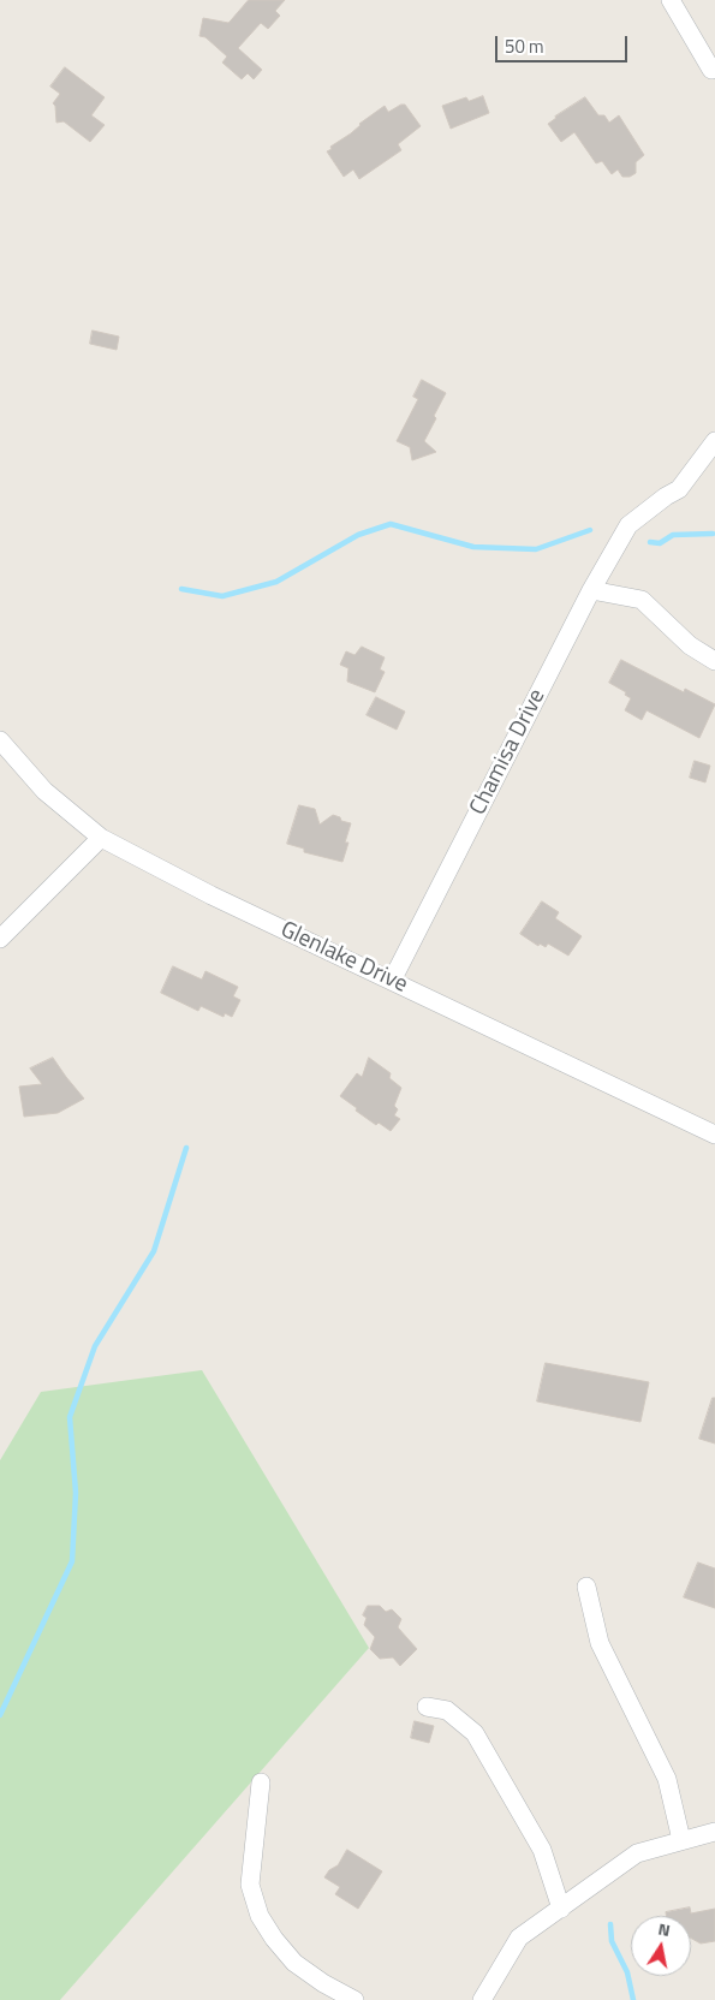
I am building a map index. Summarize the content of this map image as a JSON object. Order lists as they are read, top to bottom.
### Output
{
  "streets": {
    "street": ["Chamisa Drive", "Glenlake Drive"]
  },
  "crossings": [
    ["Chamisa Drive", "Glenlake Drive"]
  ],
  "scale_bar": "50 m",
  "north": "top"
}
